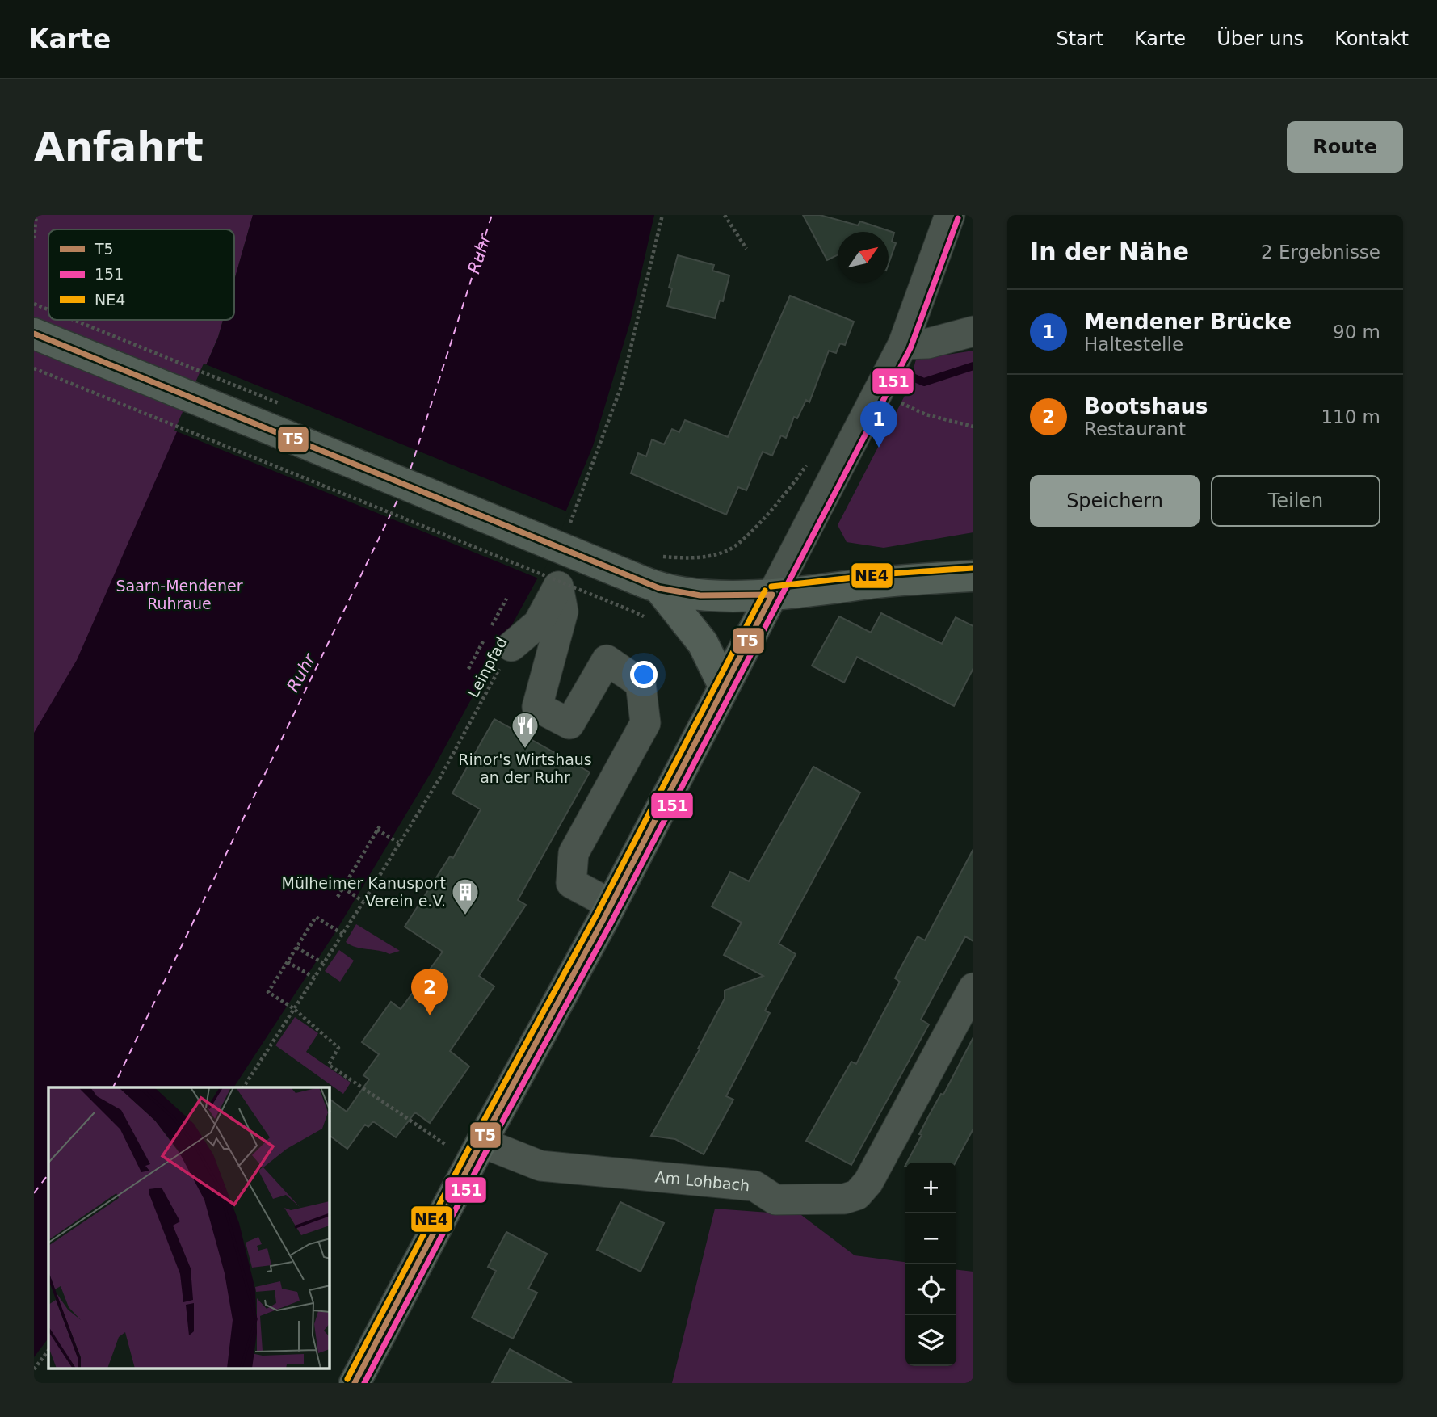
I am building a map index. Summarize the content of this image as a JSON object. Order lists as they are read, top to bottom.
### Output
{
  "streets": {
    "street": ["Am Lohbach"],
    "path": ["Leinpfad"]
  },
  "water": ["Ruhr"],
  "parks": ["Saarn-Mendener Ruhraue"],
  "places": {
    "restaurant": ["Rinor's Wirtshaus an der Ruhr"],
    "building": ["Mülheimer Kanusport Verein e.V."]
  },
  "lines": ["transit line 151", "transit line T5", "transit line NE4"],
  "legend": ["T5", "151", "NE4"],
  "north": "top right",
  "page": {
    "header": "Karte",
    "nav": [
      "Start",
      "Karte",
      "Über uns",
      "Kontakt"
    ],
    "buttons": [
      "Route",
      ["Speichern", "Teilen"]
    ],
    "title": "Anfahrt",
    "heading": ["In der Nähe", "2 Ergebnisse"],
    "list": [
      {
        "mark": "1",
        "name": "Mendener Brücke",
        "note": "Haltestelle",
        "value": "90 m"
      },
      {
        "mark": "2",
        "name": "Bootshaus",
        "note": "Restaurant",
        "value": "110 m"
      }
    ],
    "pins": ["1", "2"],
    "map_buttons": ["+", "−"]
  }
}
